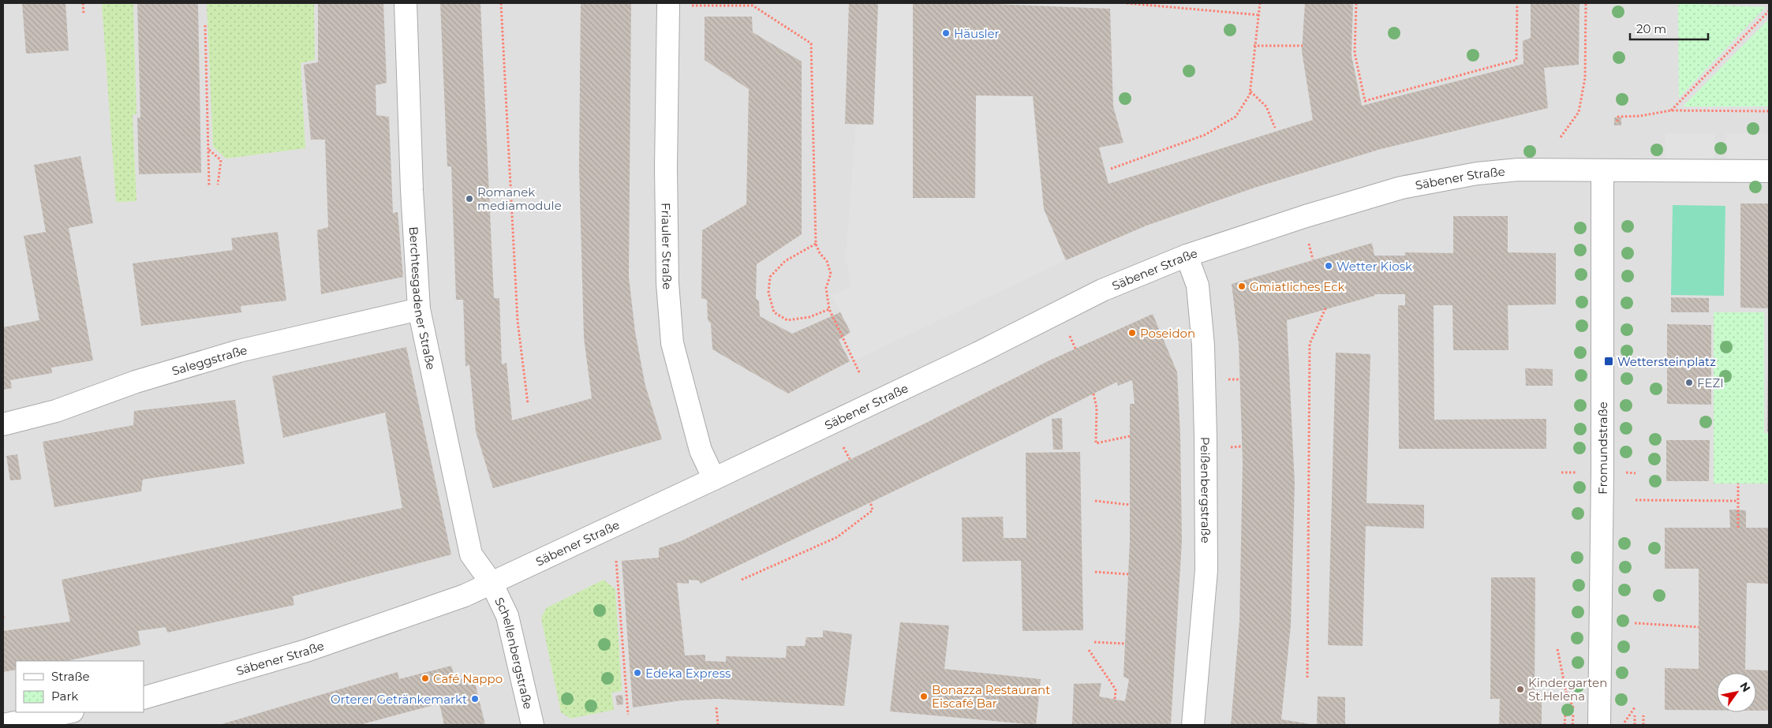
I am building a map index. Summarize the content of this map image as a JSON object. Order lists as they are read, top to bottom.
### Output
{
  "streets": {
    "street": [
      "Säbener Straße",
      "Friauler Straße",
      "Berchtesgadener Straße",
      "Saleggstraße",
      "Fromundstraße",
      "Peißenbergstraße",
      "Schellenbergstraße"
    ]
  },
  "crossings": [
    ["Säbener Straße", "Friauler Straße"],
    ["Säbener Straße", "Berchtesgadener Straße"],
    ["Säbener Straße", "Fromundstraße"],
    ["Säbener Straße", "Peißenbergstraße"],
    ["Säbener Straße", "Schellenbergstraße"],
    ["Berchtesgadener Straße", "Saleggstraße"],
    ["Berchtesgadener Straße", "Schellenbergstraße"]
  ],
  "places": {
    "other": [
      "Häusler",
      "Romanek mediamodule",
      "Wetter Kiosk",
      "Gmiatliches Eck",
      "Poseidon",
      "FEZI",
      "Edeka Express",
      "Café Nappo",
      "Kindergarten St.Helena",
      "Bonazza Restaurant Eiscafé Bar",
      "Orterer Getränkemarkt"
    ],
    "transit": ["Wettersteinplatz"]
  },
  "legend": ["Straße", "Park"],
  "scale_bar": "20 m",
  "north": "top right"
}
